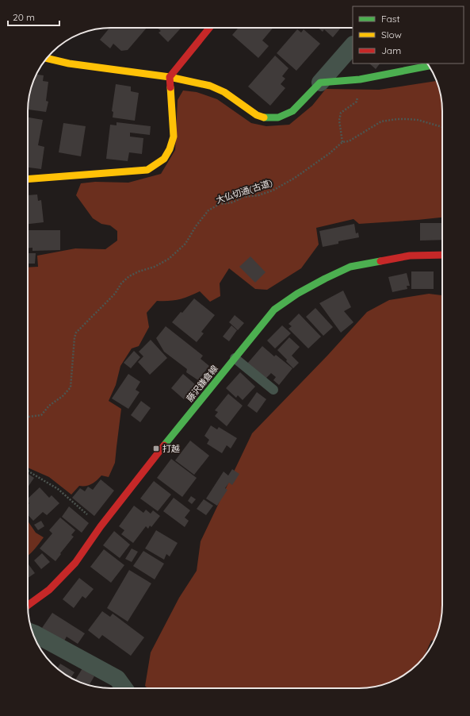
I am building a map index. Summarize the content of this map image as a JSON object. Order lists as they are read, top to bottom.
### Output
{
  "streets": {
    "street": ["藤沢鎌倉線"],
    "path": ["大仏切通(古道)"]
  },
  "places": {
    "transit": ["打越"]
  },
  "legend": ["Fast", "Slow", "Jam"],
  "scale_bar": "20 m"
}
